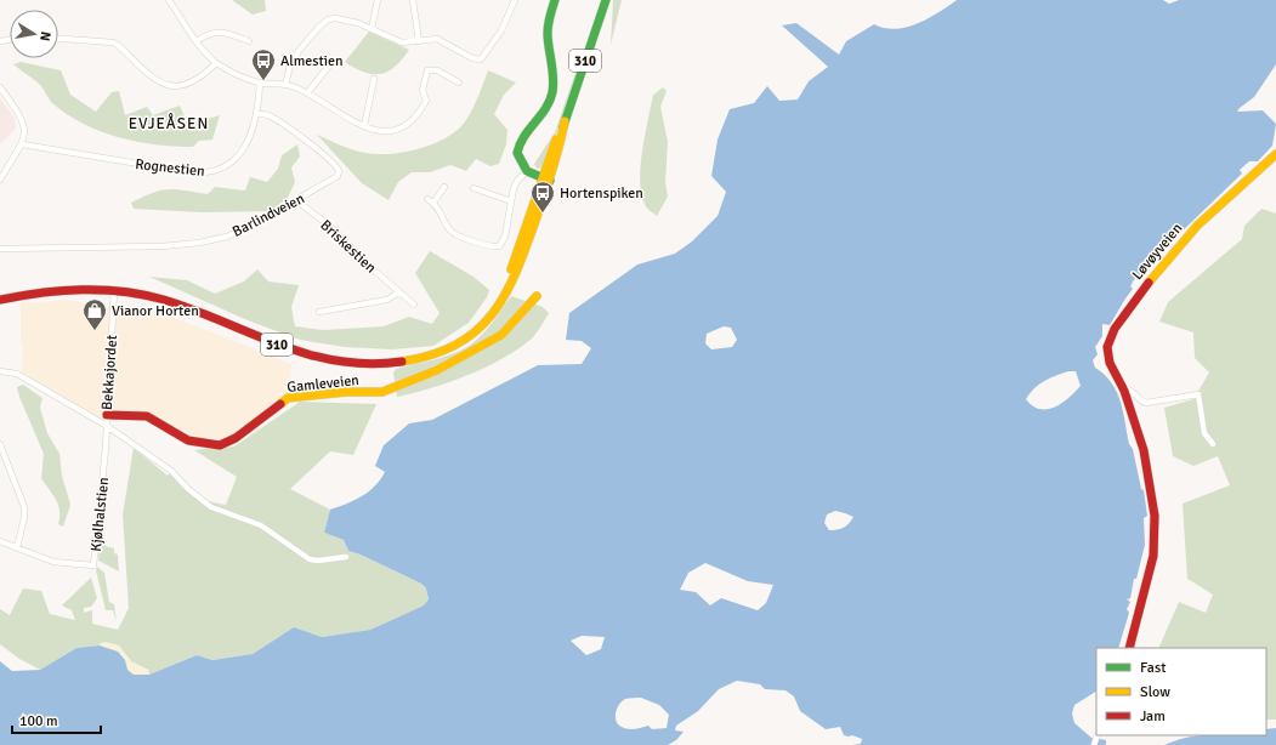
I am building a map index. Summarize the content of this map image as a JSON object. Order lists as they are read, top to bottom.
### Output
{
  "streets": {
    "street": [
      "310",
      "Rognestien",
      "Barlindveien",
      "Briskestien",
      "Løvøyveien",
      "Bekkajordet",
      "Gamleveien",
      "Kjølhalstien"
    ]
  },
  "crossings": [
    ["310", "Bekkajordet"],
    ["Rognestien", "Barlindveien"],
    ["Barlindveien", "Briskestien"],
    ["Bekkajordet", "Gamleveien"],
    ["Bekkajordet", "Kjølhalstien"]
  ],
  "districts": ["EVJEÅSEN"],
  "places": {
    "bus stop": ["Almestien", "Hortenspiken"],
    "shop": ["Vianor Horten"]
  },
  "legend": ["Fast", "Slow", "Jam"],
  "scale_bar": "100 m",
  "north": "right"
}
